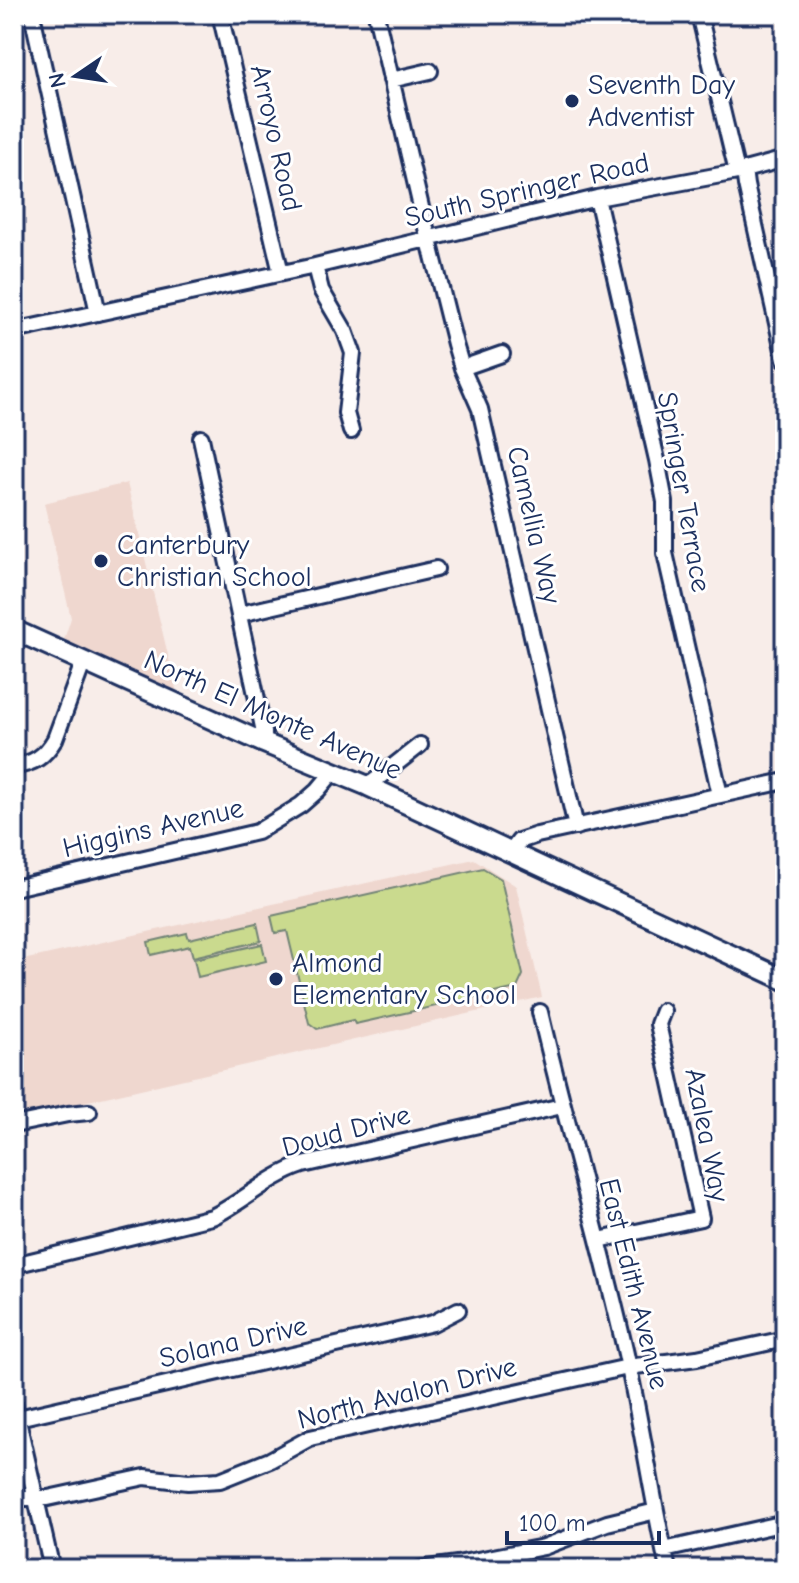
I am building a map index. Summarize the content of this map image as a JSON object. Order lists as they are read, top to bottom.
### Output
{
  "streets": {
    "main road": ["North El Monte Avenue"],
    "street": [
      "Arroyo Road",
      "South Springer Road",
      "Springer Terrace",
      "Camellia Way",
      "Higgins Avenue",
      "Doud Drive",
      "Azalea Way",
      "East Edith Avenue",
      "Solana Drive",
      "North Avalon Drive"
    ]
  },
  "crossings": [
    ["Arroyo Road", "South Springer Road"],
    ["South Springer Road", "Springer Terrace"],
    ["South Springer Road", "Camellia Way"],
    ["North El Monte Avenue", "Higgins Avenue"],
    ["Doud Drive", "East Edith Avenue"],
    ["Azalea Way", "East Edith Avenue"],
    ["East Edith Avenue", "North Avalon Drive"]
  ],
  "places": ["Seventh Day Adventist", "Canterbury Christian School", "Almond Elementary School"],
  "scale_bar": "100 m",
  "north": "left"
}
